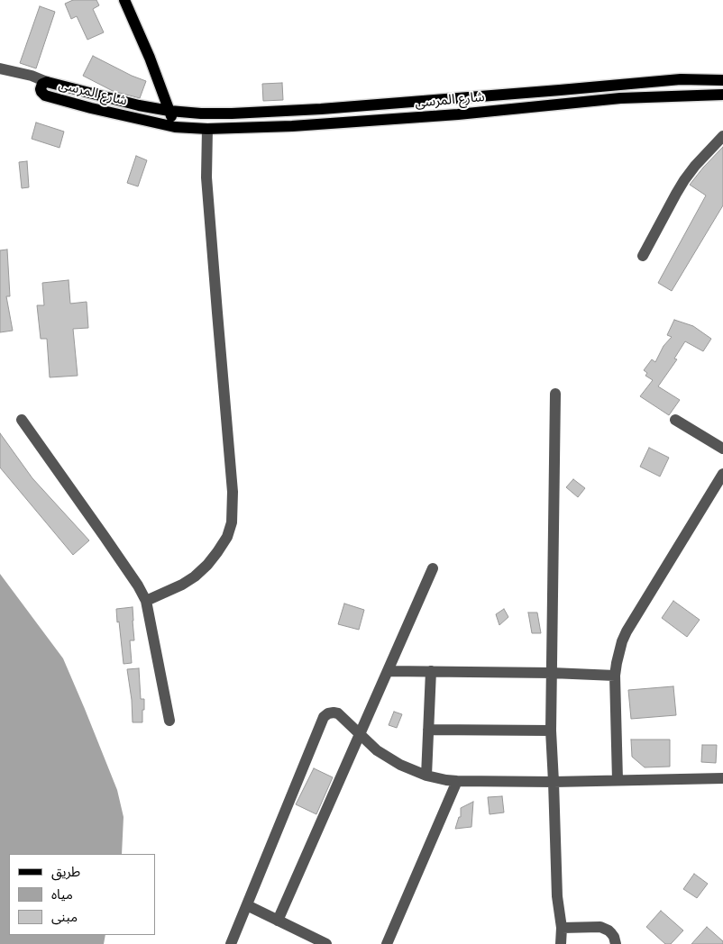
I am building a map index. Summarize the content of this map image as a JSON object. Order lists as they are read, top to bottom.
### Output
{
  "streets": {
    "main road": ["شارع المرسى"]
  },
  "legend": ["طريق", "مياه", "مبنى"]
}
